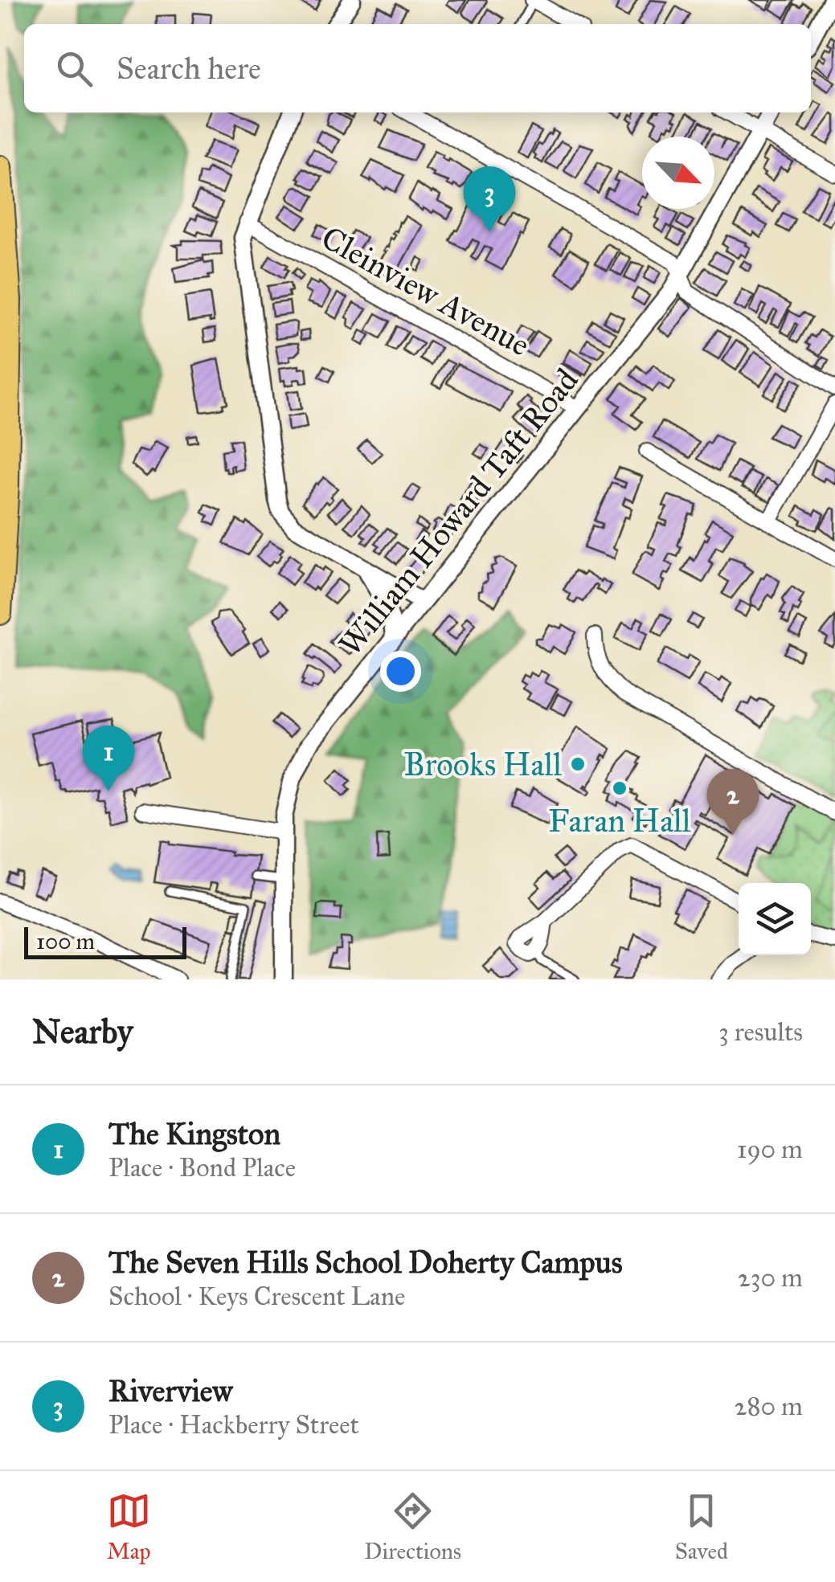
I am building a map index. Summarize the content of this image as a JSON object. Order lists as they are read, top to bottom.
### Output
{
  "streets": {
    "street": ["Cleinview Avenue", "William Howard Taft Road"]
  },
  "crossings": [
    ["Cleinview Avenue", "William Howard Taft Road"]
  ],
  "places": ["Brooks Hall", "Faran Hall"],
  "scale_bar": "100 m",
  "north": "bottom right",
  "page": {
    "search": "Search here",
    "pins": ["3", "1", "2"],
    "scale": "100 m",
    "heading": ["Nearby", "3 results"],
    "list": [
      {
        "mark": "1",
        "name": "The Kingston",
        "note": "Place · Bond Place",
        "value": "190 m"
      },
      {
        "mark": "2",
        "name": "The Seven Hills School Doherty Campus",
        "note": "School · Keys Crescent Lane",
        "value": "230 m"
      },
      {
        "mark": "3",
        "name": "Riverview",
        "note": "Place · Hackberry Street",
        "value": "280 m"
      }
    ],
    "nav": ["Map", "Directions", "Saved"]
  }
}
